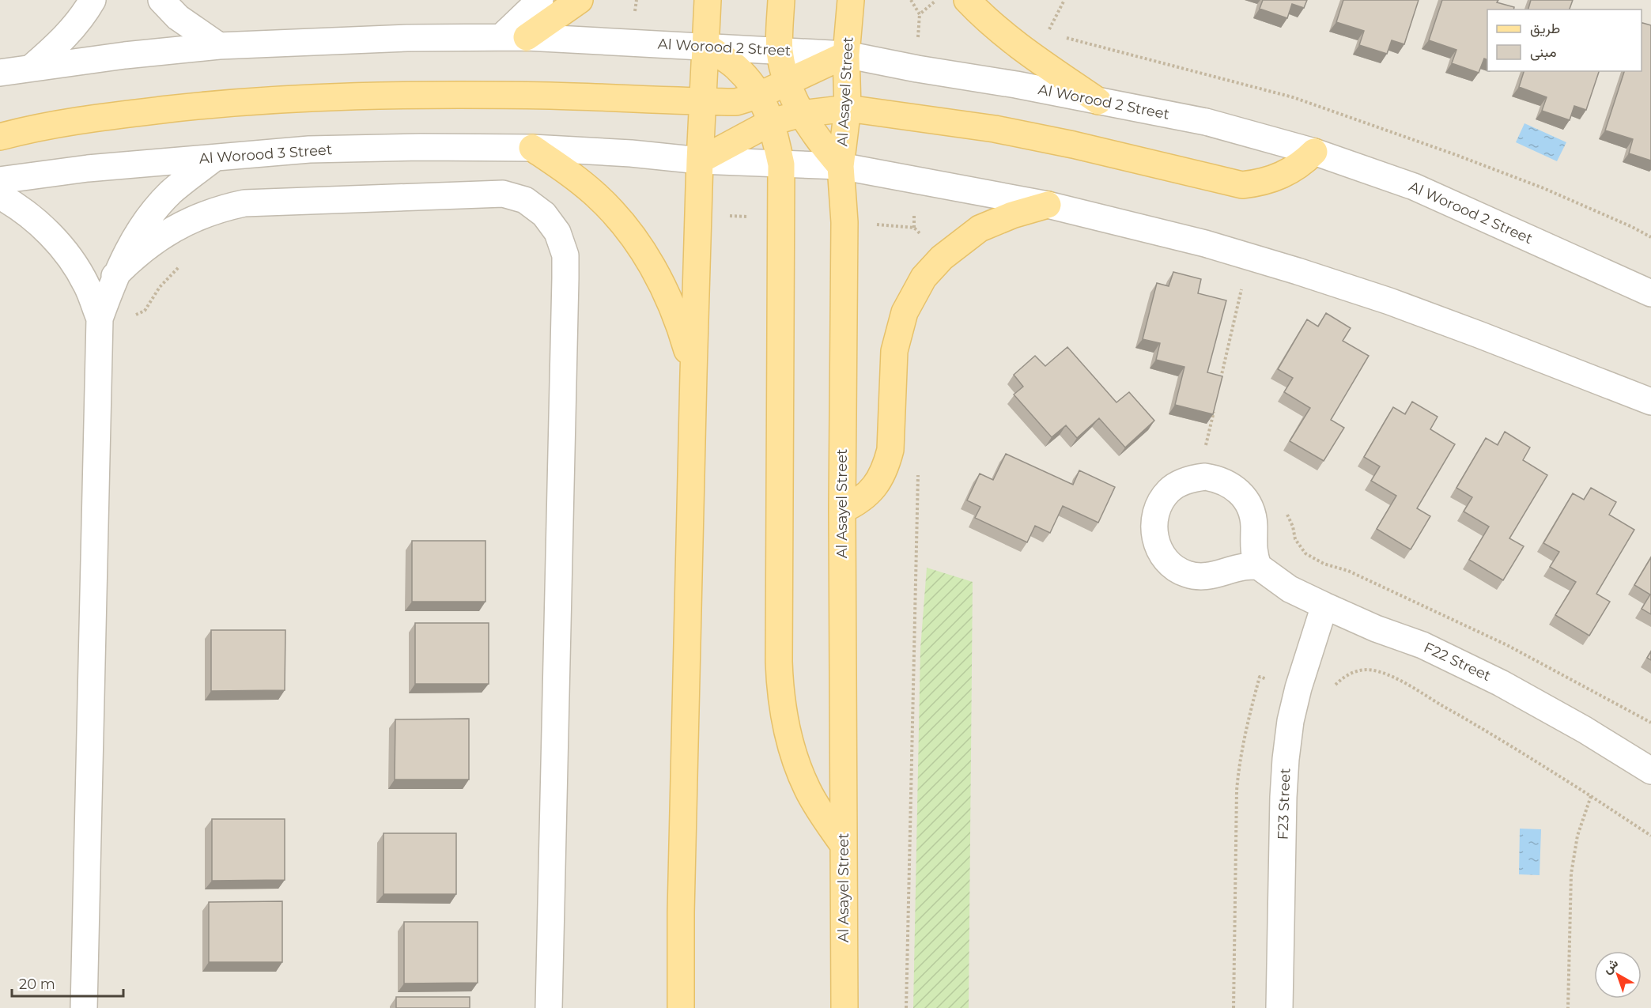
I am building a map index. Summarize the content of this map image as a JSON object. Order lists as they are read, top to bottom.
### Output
{
  "streets": {
    "main road": ["Al Asayel Street"],
    "street": [
      "Al Worood 2 Street",
      "Al Worood 3 Street",
      "F22 Street",
      "F23 Street"
    ]
  },
  "crossings": [
    ["Al Worood 2 Street", "Al Asayel Street"],
    ["F22 Street", "F23 Street"]
  ],
  "legend": ["طريق", "مبنى"],
  "scale_bar": "20 m",
  "north": "top left"
}
